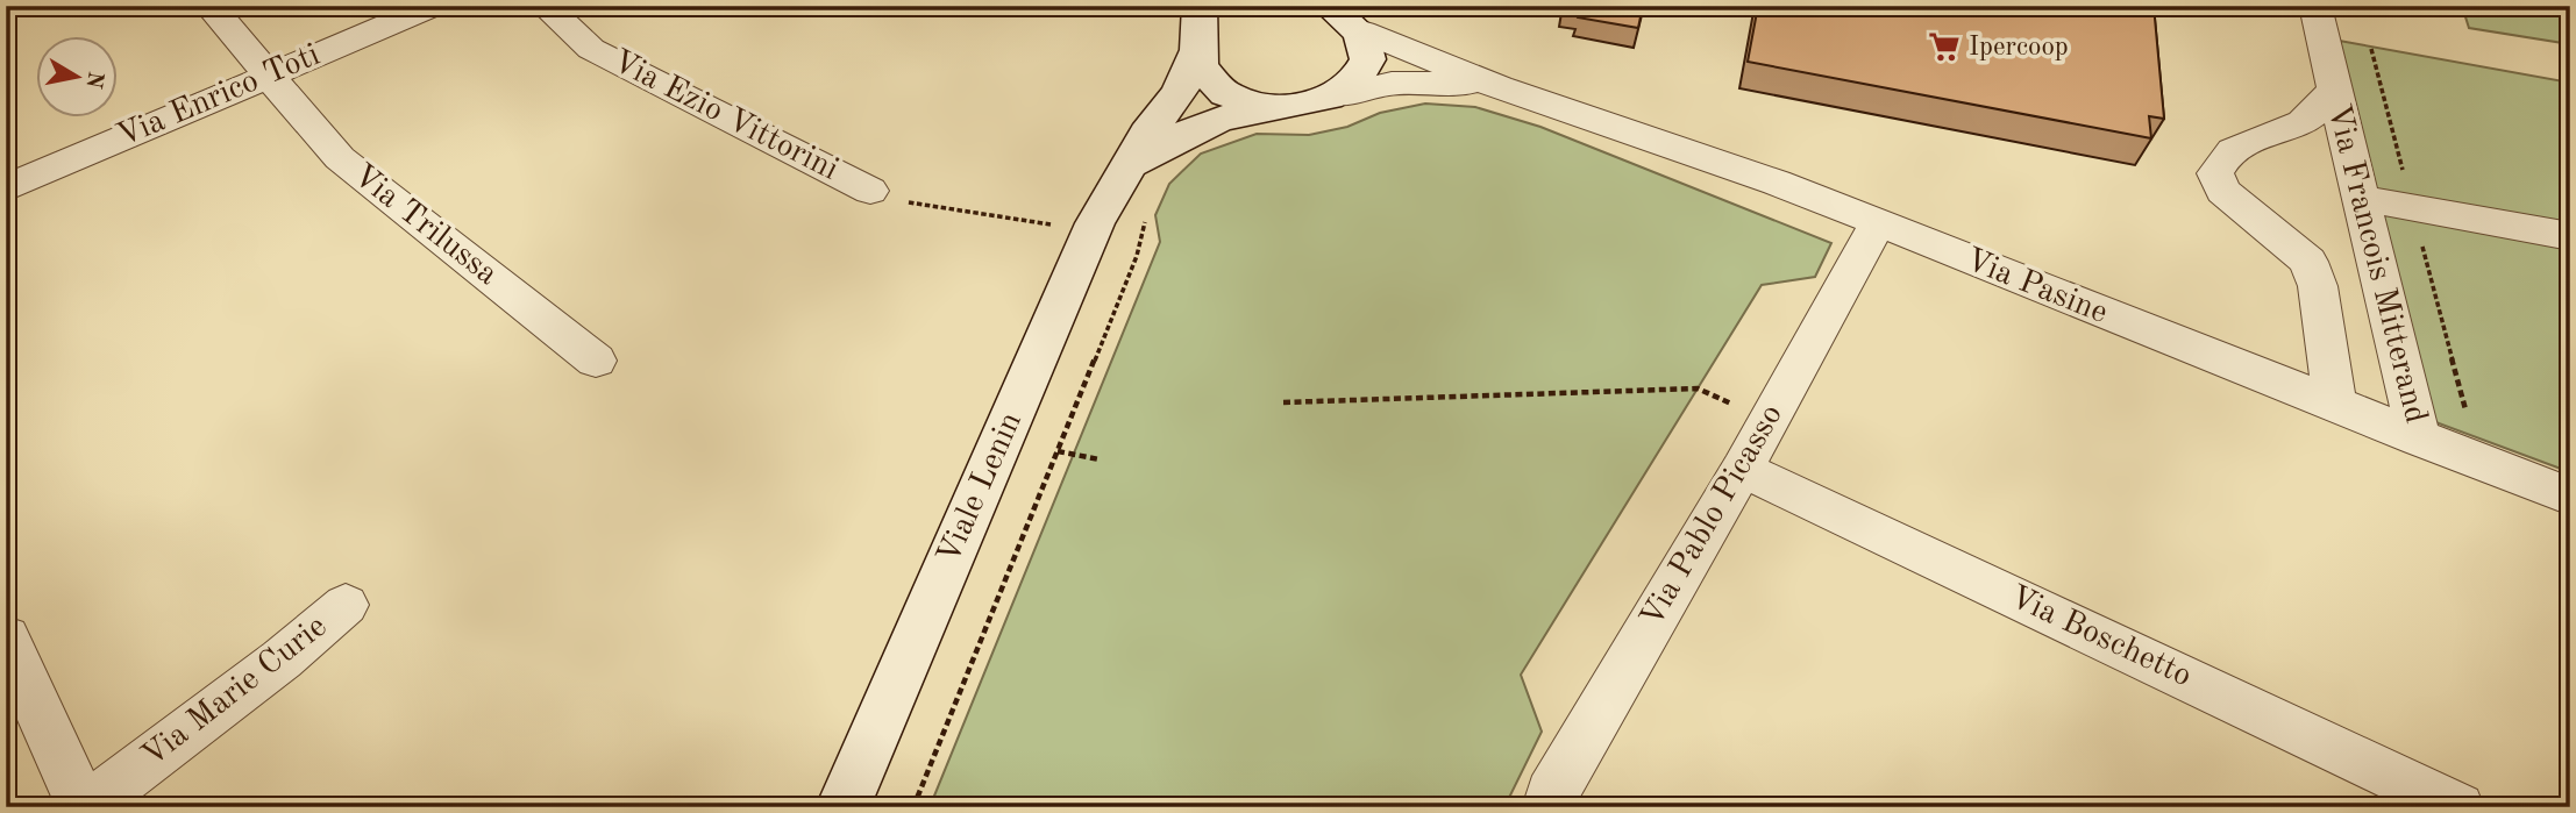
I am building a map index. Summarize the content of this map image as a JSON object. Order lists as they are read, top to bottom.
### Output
{
  "streets": {
    "main road": ["Viale Lenin"],
    "street": [
      "Via Enrico Toti",
      "Via Ezio Vittorini",
      "Via Trilussa",
      "Via Francois Mitterand",
      "Via Pasine",
      "Via Pablo Picasso",
      "Via Boschetto",
      "Via Marie Curie"
    ]
  },
  "crossings": [
    ["Via Enrico Toti", "Via Trilussa"],
    ["Via Francois Mitterand", "Via Pasine"],
    ["Via Pasine", "Via Pablo Picasso"],
    ["Via Pablo Picasso", "Via Boschetto"]
  ],
  "places": {
    "supermarket": ["Ipercoop"]
  },
  "north": "right"
}
